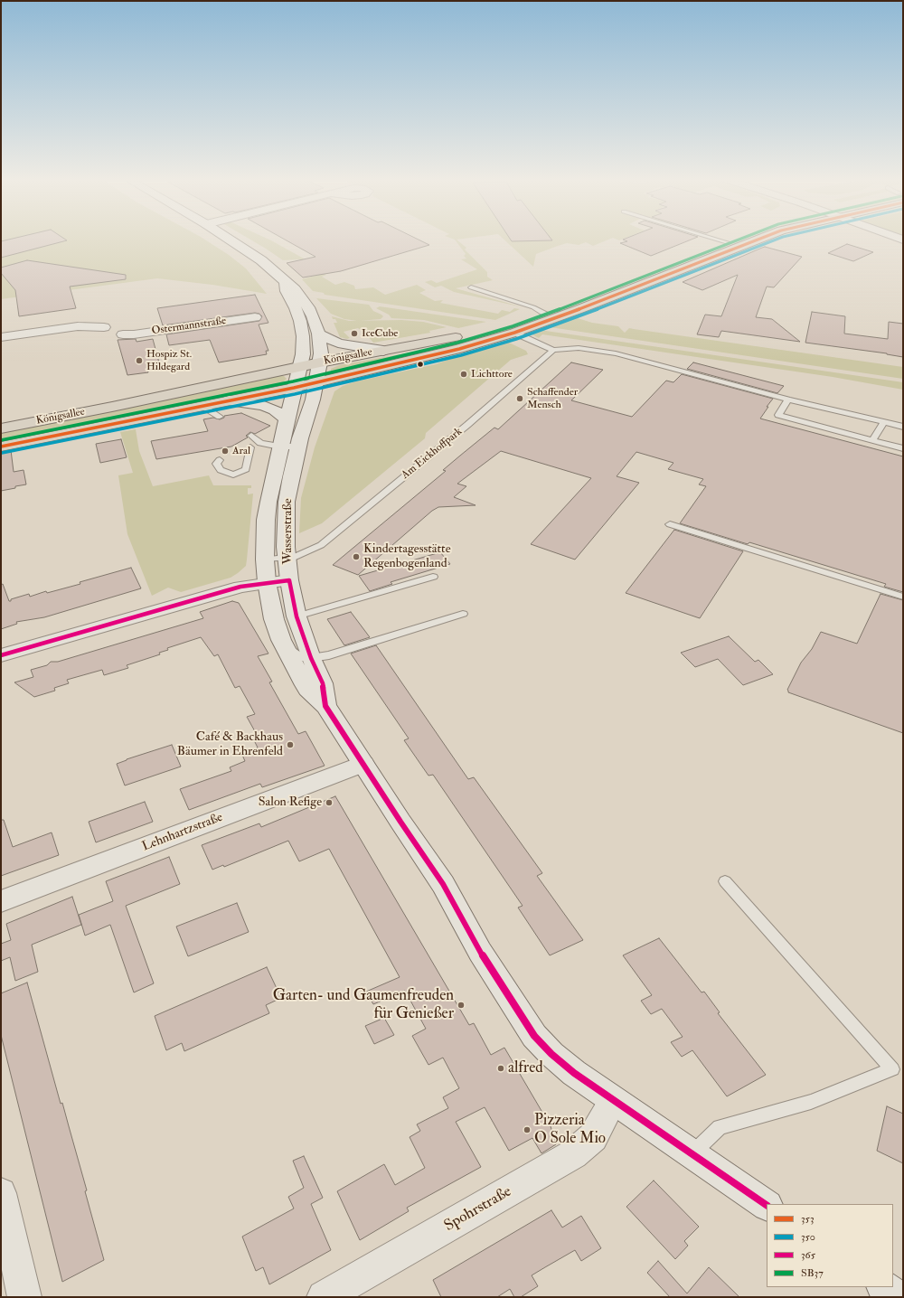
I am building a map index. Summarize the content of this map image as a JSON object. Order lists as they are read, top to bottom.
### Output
{
  "streets": {
    "main road": [
      "Ostermannstraße",
      "Königsallee",
      "Wasserstraße",
      "Lehnhartzstraße",
      "Spohrstraße"
    ],
    "lane": ["Am Eickhoffpark"]
  },
  "crossings": [
    ["Königsallee", "Wasserstraße"],
    ["Am Eickhoffpark", "Wasserstraße"],
    ["Wasserstraße", "Lehnhartzstraße"],
    ["Wasserstraße", "Spohrstraße"]
  ],
  "places": [
    "IceCube",
    "Hospiz St. Hildegard",
    "Lichttore",
    "Schaffender Mensch",
    "Aral",
    "Kindertagesstätte Regenbogenland",
    "Café & Backhaus Bäumer in Ehrenfeld",
    "Salon Refige",
    "Garten- und Gaumenfreuden für Genießer",
    "alfred",
    "Pizzeria O Sole Mio"
  ],
  "lines": [
    "transit line 353",
    "transit line 350",
    "transit line SB37",
    "transit line 365"
  ],
  "legend": [
    "353",
    "350",
    "365",
    "SB37"
  ]
}
